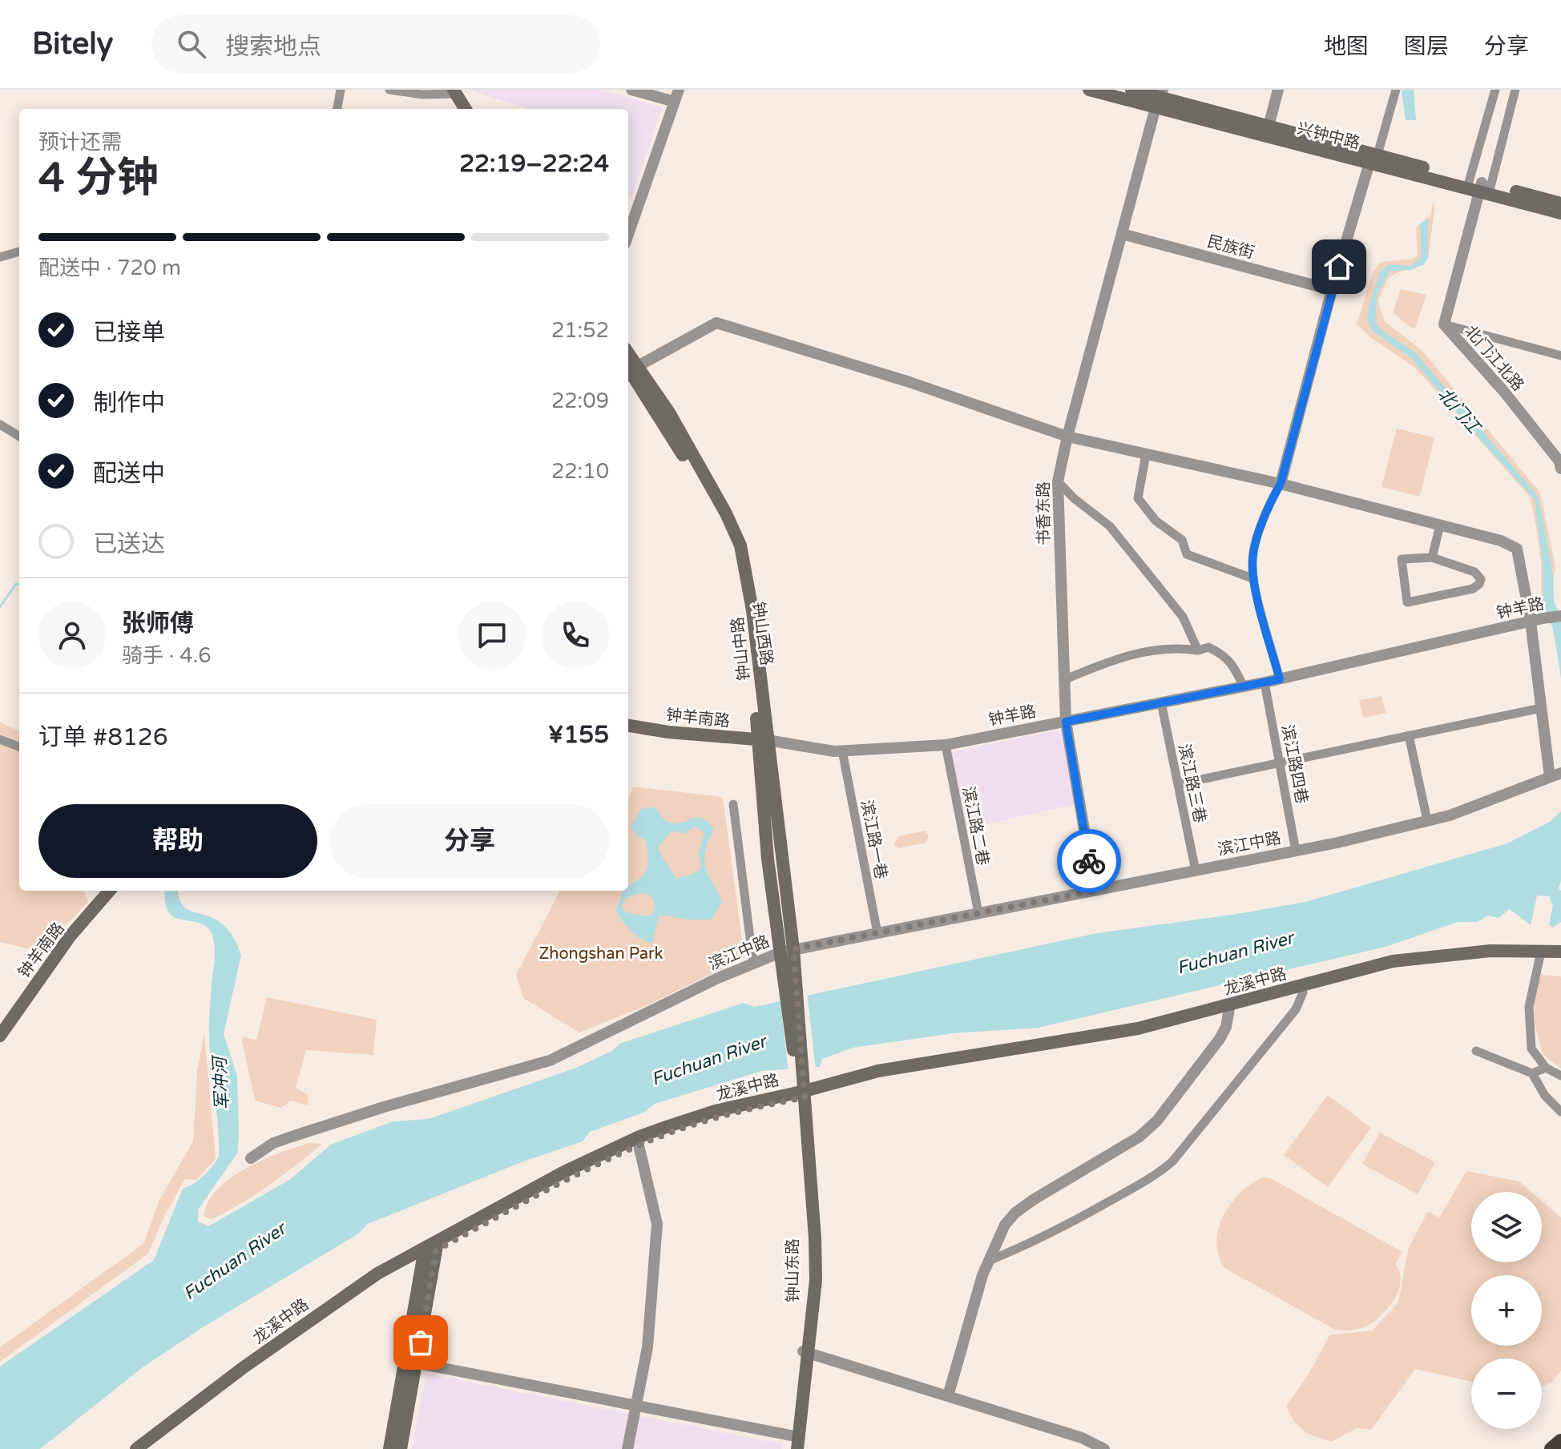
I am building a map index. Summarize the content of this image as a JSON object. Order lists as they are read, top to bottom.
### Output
{
  "streets": {
    "main road": [
      "兴钟中路",
      "钟山西路",
      "钟羊南路",
      "龙溪中路",
      "钟山东路"
    ],
    "street": [
      "民族街",
      "北门江北路",
      "书香东路",
      "钟羊路",
      "滨江路四巷",
      "滨江路三巷",
      "滨江路二巷",
      "滨江路一巷",
      "滨江中路"
    ]
  },
  "crossings": [
    ["兴钟中路", "北门江北路"],
    ["兴钟中路", "书香东路"],
    ["民族街", "书香东路"],
    ["书香东路", "钟羊路"],
    ["书香东路", "滨江中路"],
    ["钟羊路", "钟山西路"],
    ["钟羊路", "钟羊南路"],
    ["钟羊路", "滨江路四巷"],
    ["钟羊路", "滨江路三巷"],
    ["钟羊路", "滨江路二巷"],
    ["钟羊路", "滨江路一巷"],
    ["钟山西路", "钟羊南路"],
    ["钟山西路", "滨江中路"],
    ["钟山西路", "钟山东路"],
    ["滨江路四巷", "滨江中路"],
    ["滨江路三巷", "滨江中路"],
    ["滨江路二巷", "滨江中路"],
    ["滨江路一巷", "滨江中路"],
    ["滨江中路", "钟山东路"],
    ["龙溪中路", "钟山东路"]
  ],
  "water": ["北门江", "Fuchuan River", "军冲河"],
  "parks": ["Zhongshan Park"],
  "page": {
    "header": "Bitely",
    "search": "搜索地点",
    "nav": ["地图", "图层", "分享"],
    "heading": ["4 分钟", "预计还需", "22:19–22:24"],
    "panel": [
      "张师傅",
      "骑手 · 4.6",
      "订单 #8126",
      "¥155"
    ],
    "bar": "配送中 · 720 m",
    "list": [
      ["已接单", "21:52"],
      ["制作中", "22:09"],
      ["配送中", "22:10"],
      "已送达"
    ],
    "buttons": ["帮助", "分享"],
    "map_buttons": ["+", "−"]
  }
}
